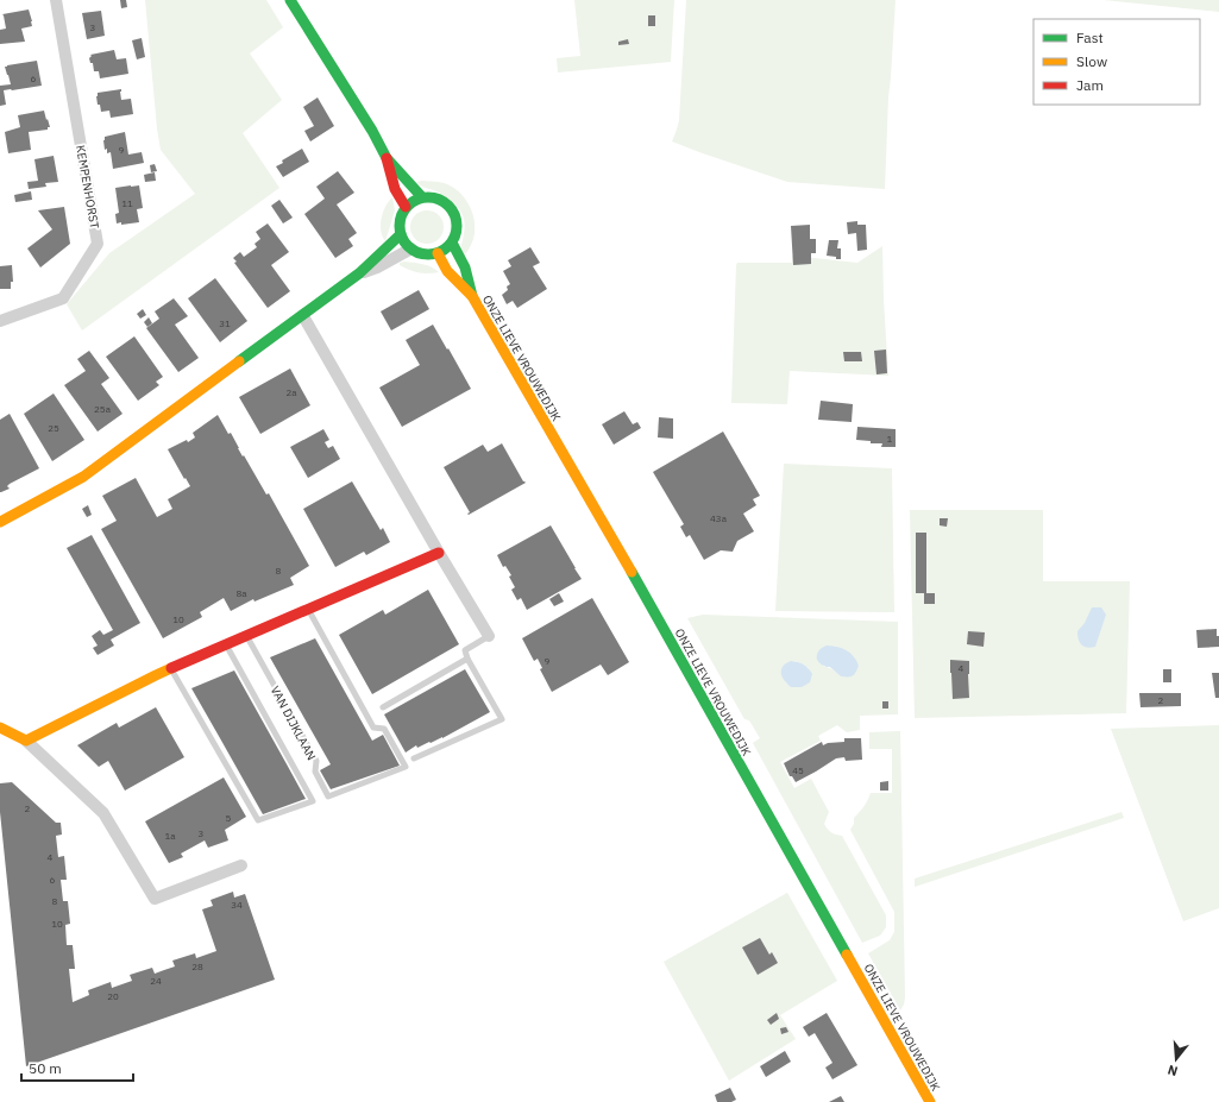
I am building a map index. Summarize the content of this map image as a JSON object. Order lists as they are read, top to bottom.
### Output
{
  "streets": {
    "main road": ["ONZE LIEVE VROUWEDIJK"],
    "street": ["KEMPENHORST"],
    "lane": ["VAN DIJKLAAN"]
  },
  "house_numbers": [
    "3",
    "6",
    "9",
    "11",
    "31",
    "2a",
    "25a",
    "25",
    "1",
    "43a",
    "8",
    "8a",
    "10",
    "9",
    "4",
    "2",
    "45",
    "2",
    "5",
    "3",
    "1a",
    "4",
    "6",
    "8",
    "34",
    "10",
    "28",
    "24",
    "20"
  ],
  "legend": ["Fast", "Slow", "Jam"],
  "scale_bar": "50 m",
  "north": "bottom"
}
